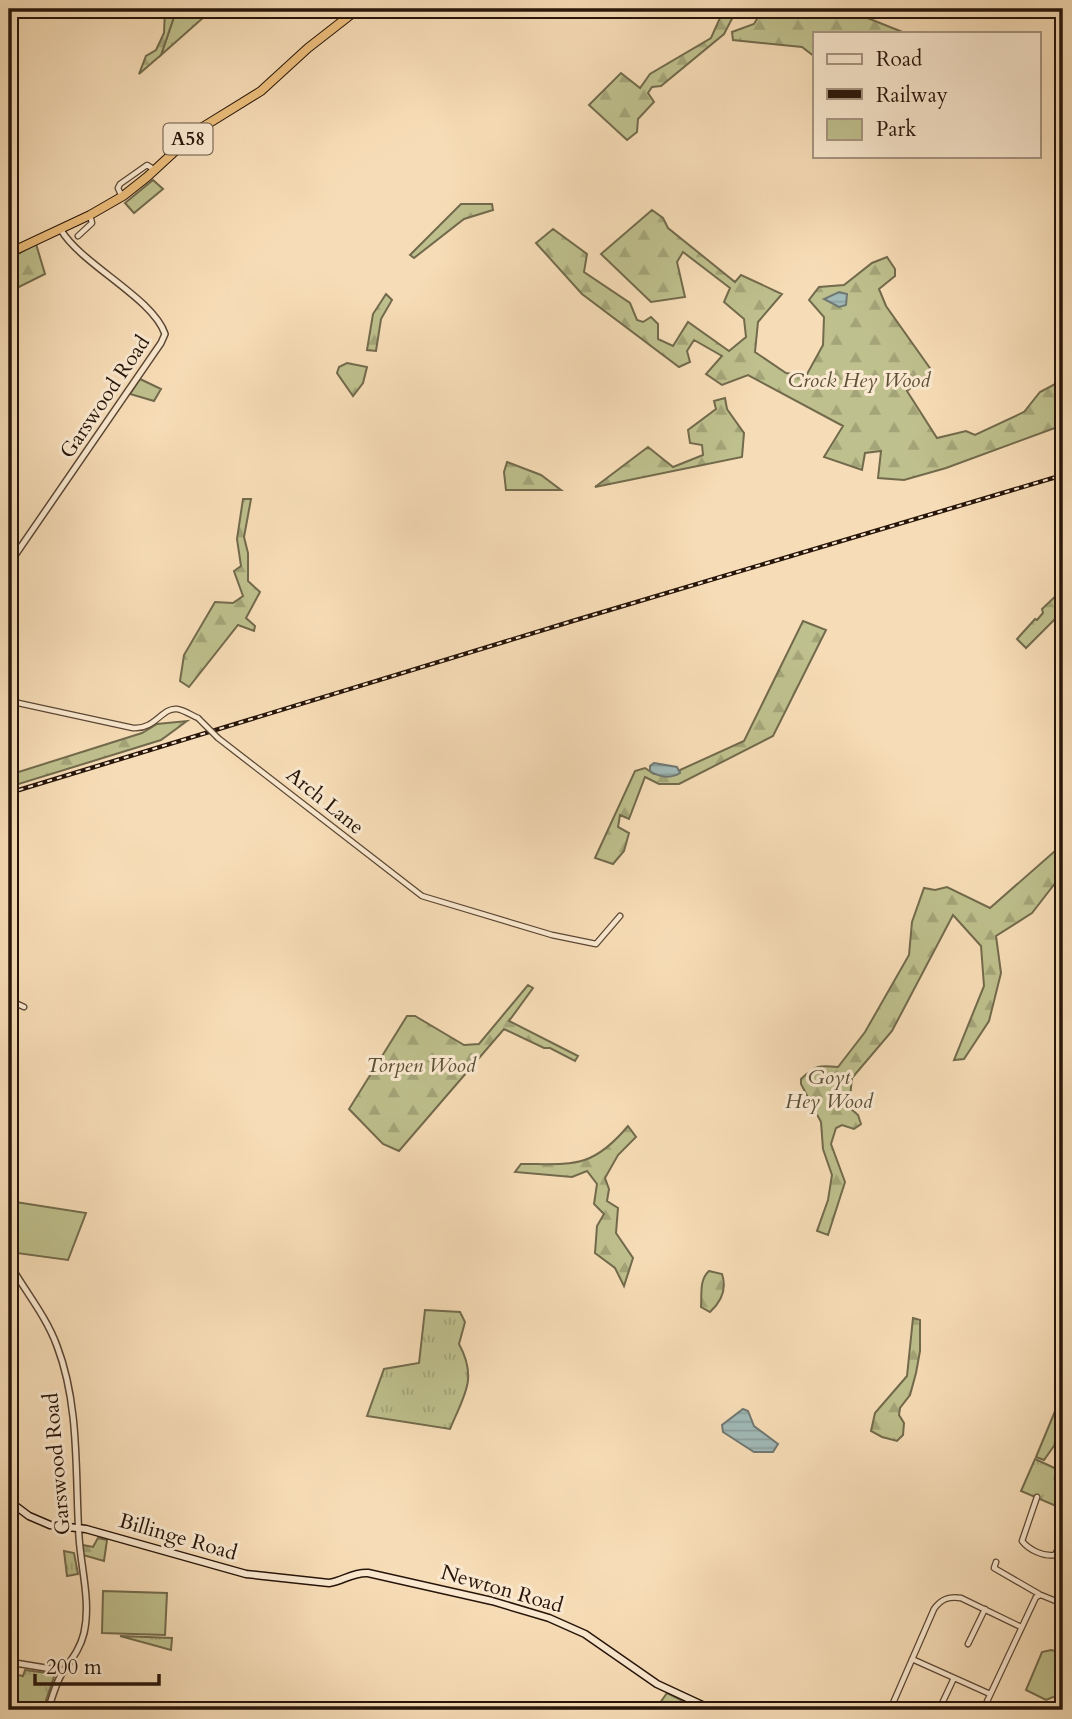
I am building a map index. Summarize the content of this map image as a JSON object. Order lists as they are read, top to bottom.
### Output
{
  "streets": {
    "highway": ["A58"],
    "main road": ["Billinge Road", "Newton Road"],
    "street": ["Garswood Road", "Arch Lane"]
  },
  "crossings": [
    ["A58", "Garswood Road"],
    ["Garswood Road", "Billinge Road"],
    ["Billinge Road", "Newton Road"]
  ],
  "parks": ["Crock Hey Wood", "Torpen Wood", "Goyt Hey Wood"],
  "legend": ["Road", "Railway", "Park"],
  "scale_bar": "200 m"
}
